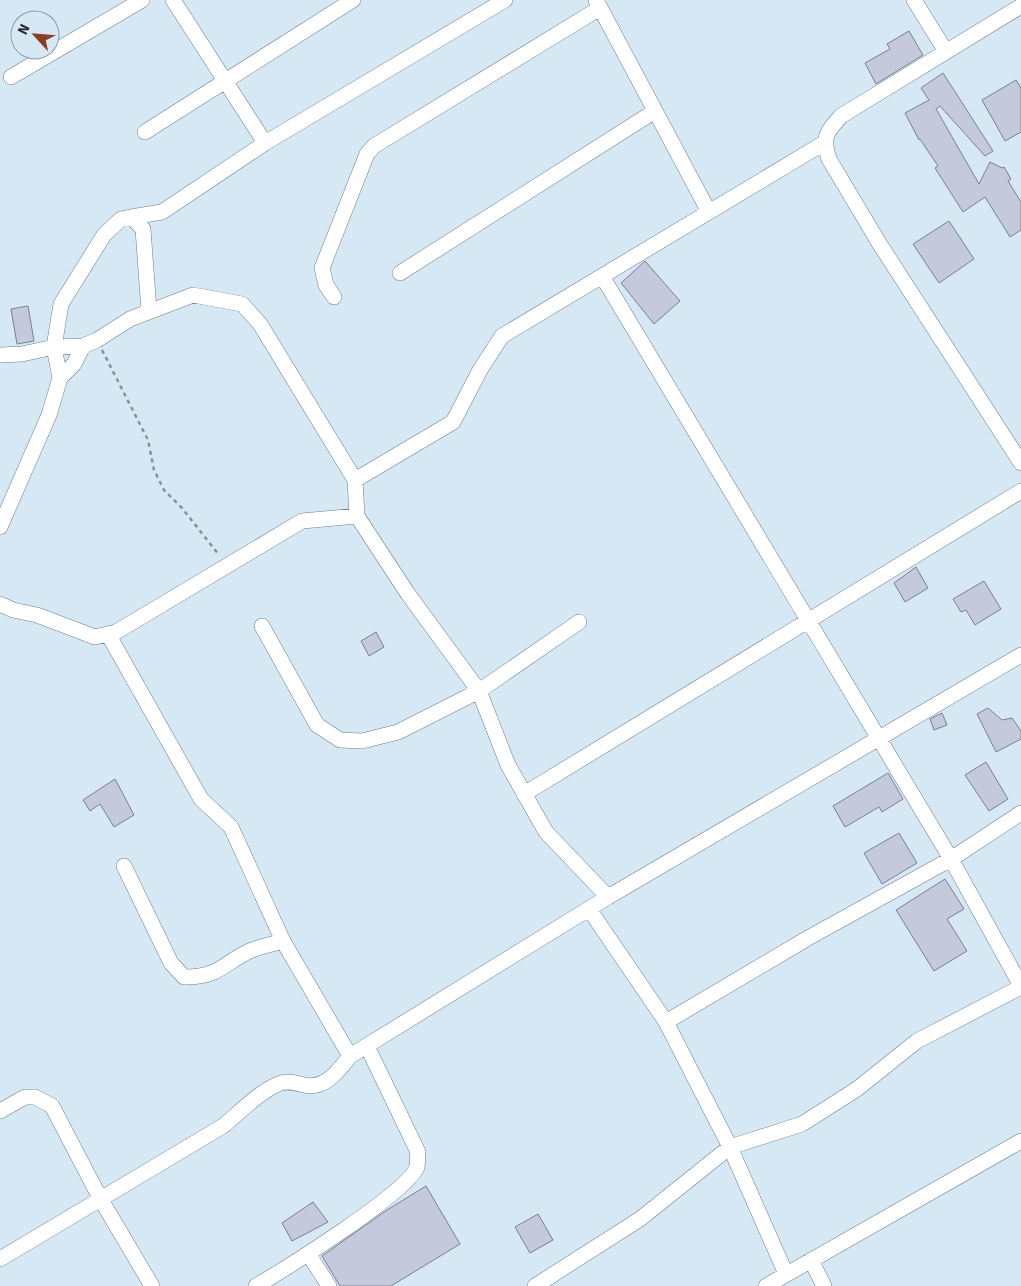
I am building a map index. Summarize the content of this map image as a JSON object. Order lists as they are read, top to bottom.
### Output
{
  "north": "top left"
}
